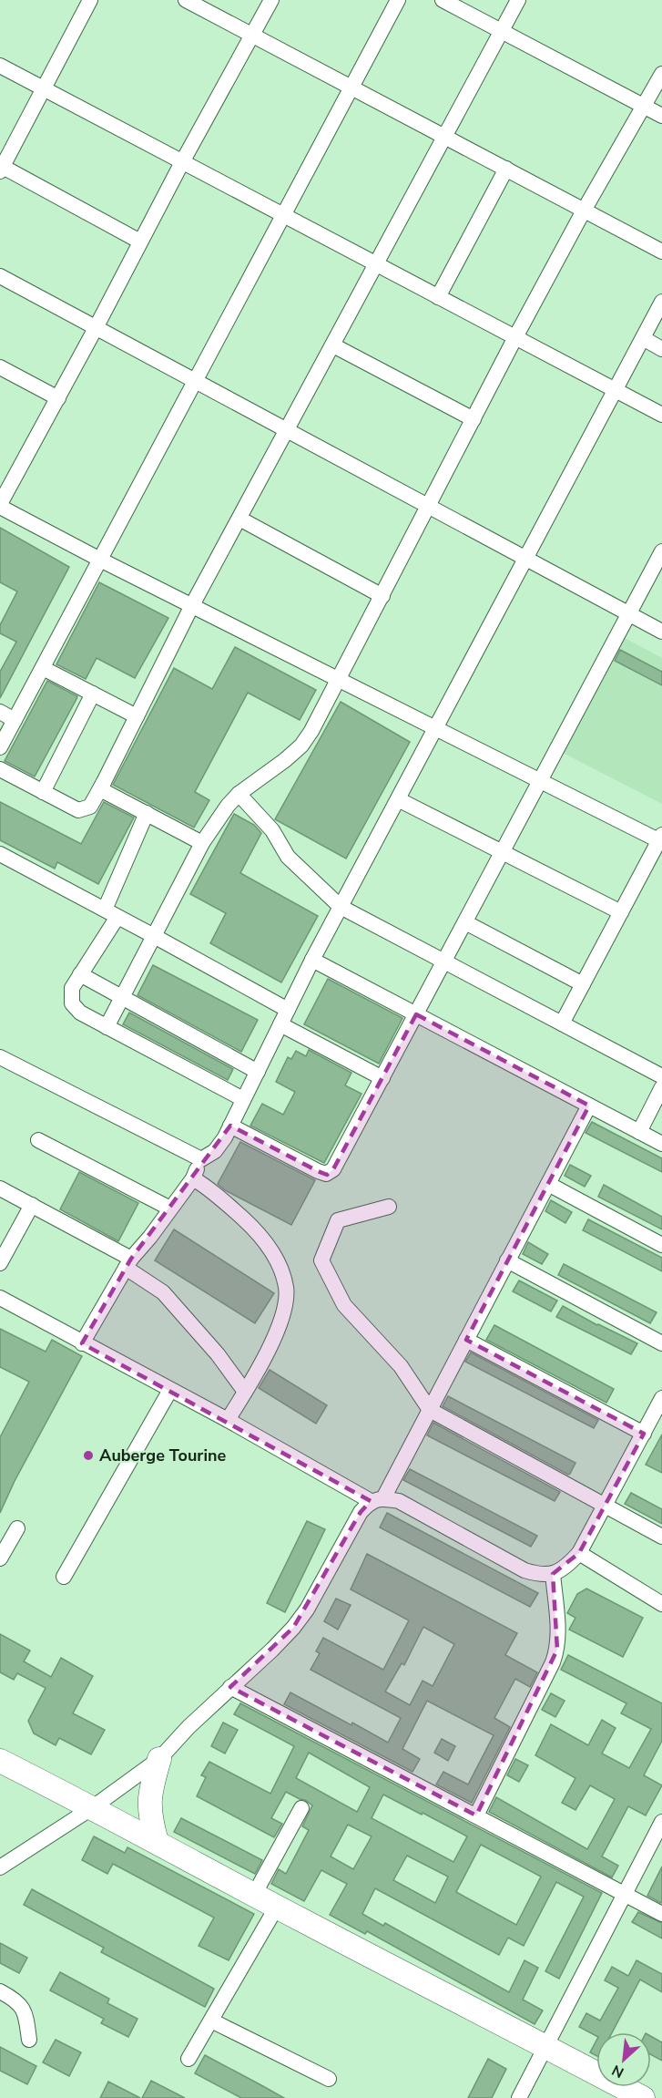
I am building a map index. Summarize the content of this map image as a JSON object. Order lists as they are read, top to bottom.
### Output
{
  "places": ["Auberge Tourine"],
  "north": "bottom left"
}
